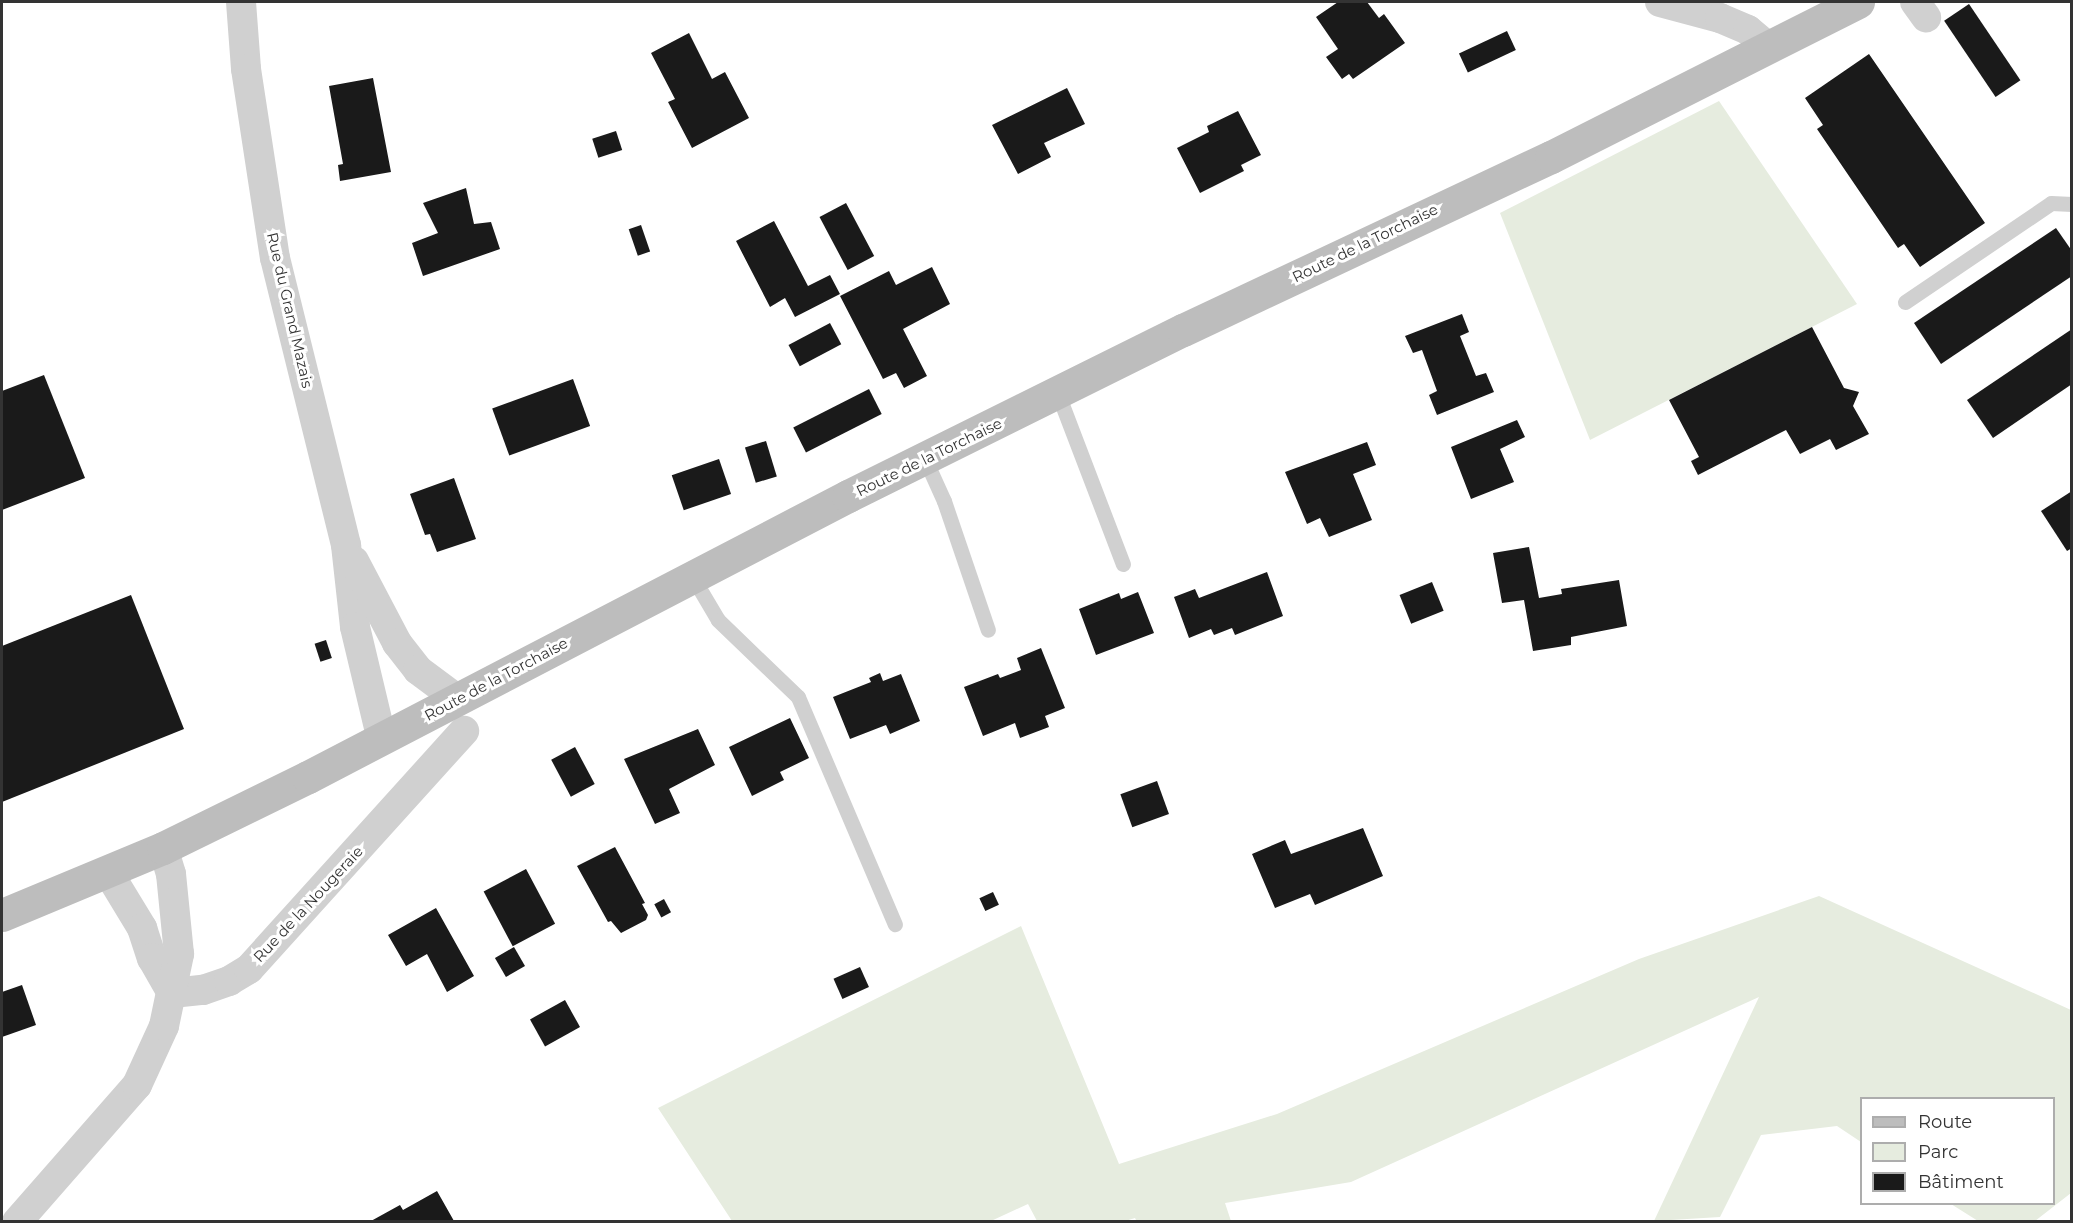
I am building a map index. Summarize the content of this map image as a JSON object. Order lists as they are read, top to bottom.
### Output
{
  "streets": {
    "main road": ["Route de la Torchaise"],
    "street": ["Rue du Grand Mazais", "Rue de la Nougeraie"]
  },
  "crossings": [
    ["Route de la Torchaise", "Rue du Grand Mazais"]
  ],
  "legend": ["Route", "Parc", "Bâtiment"]
}
